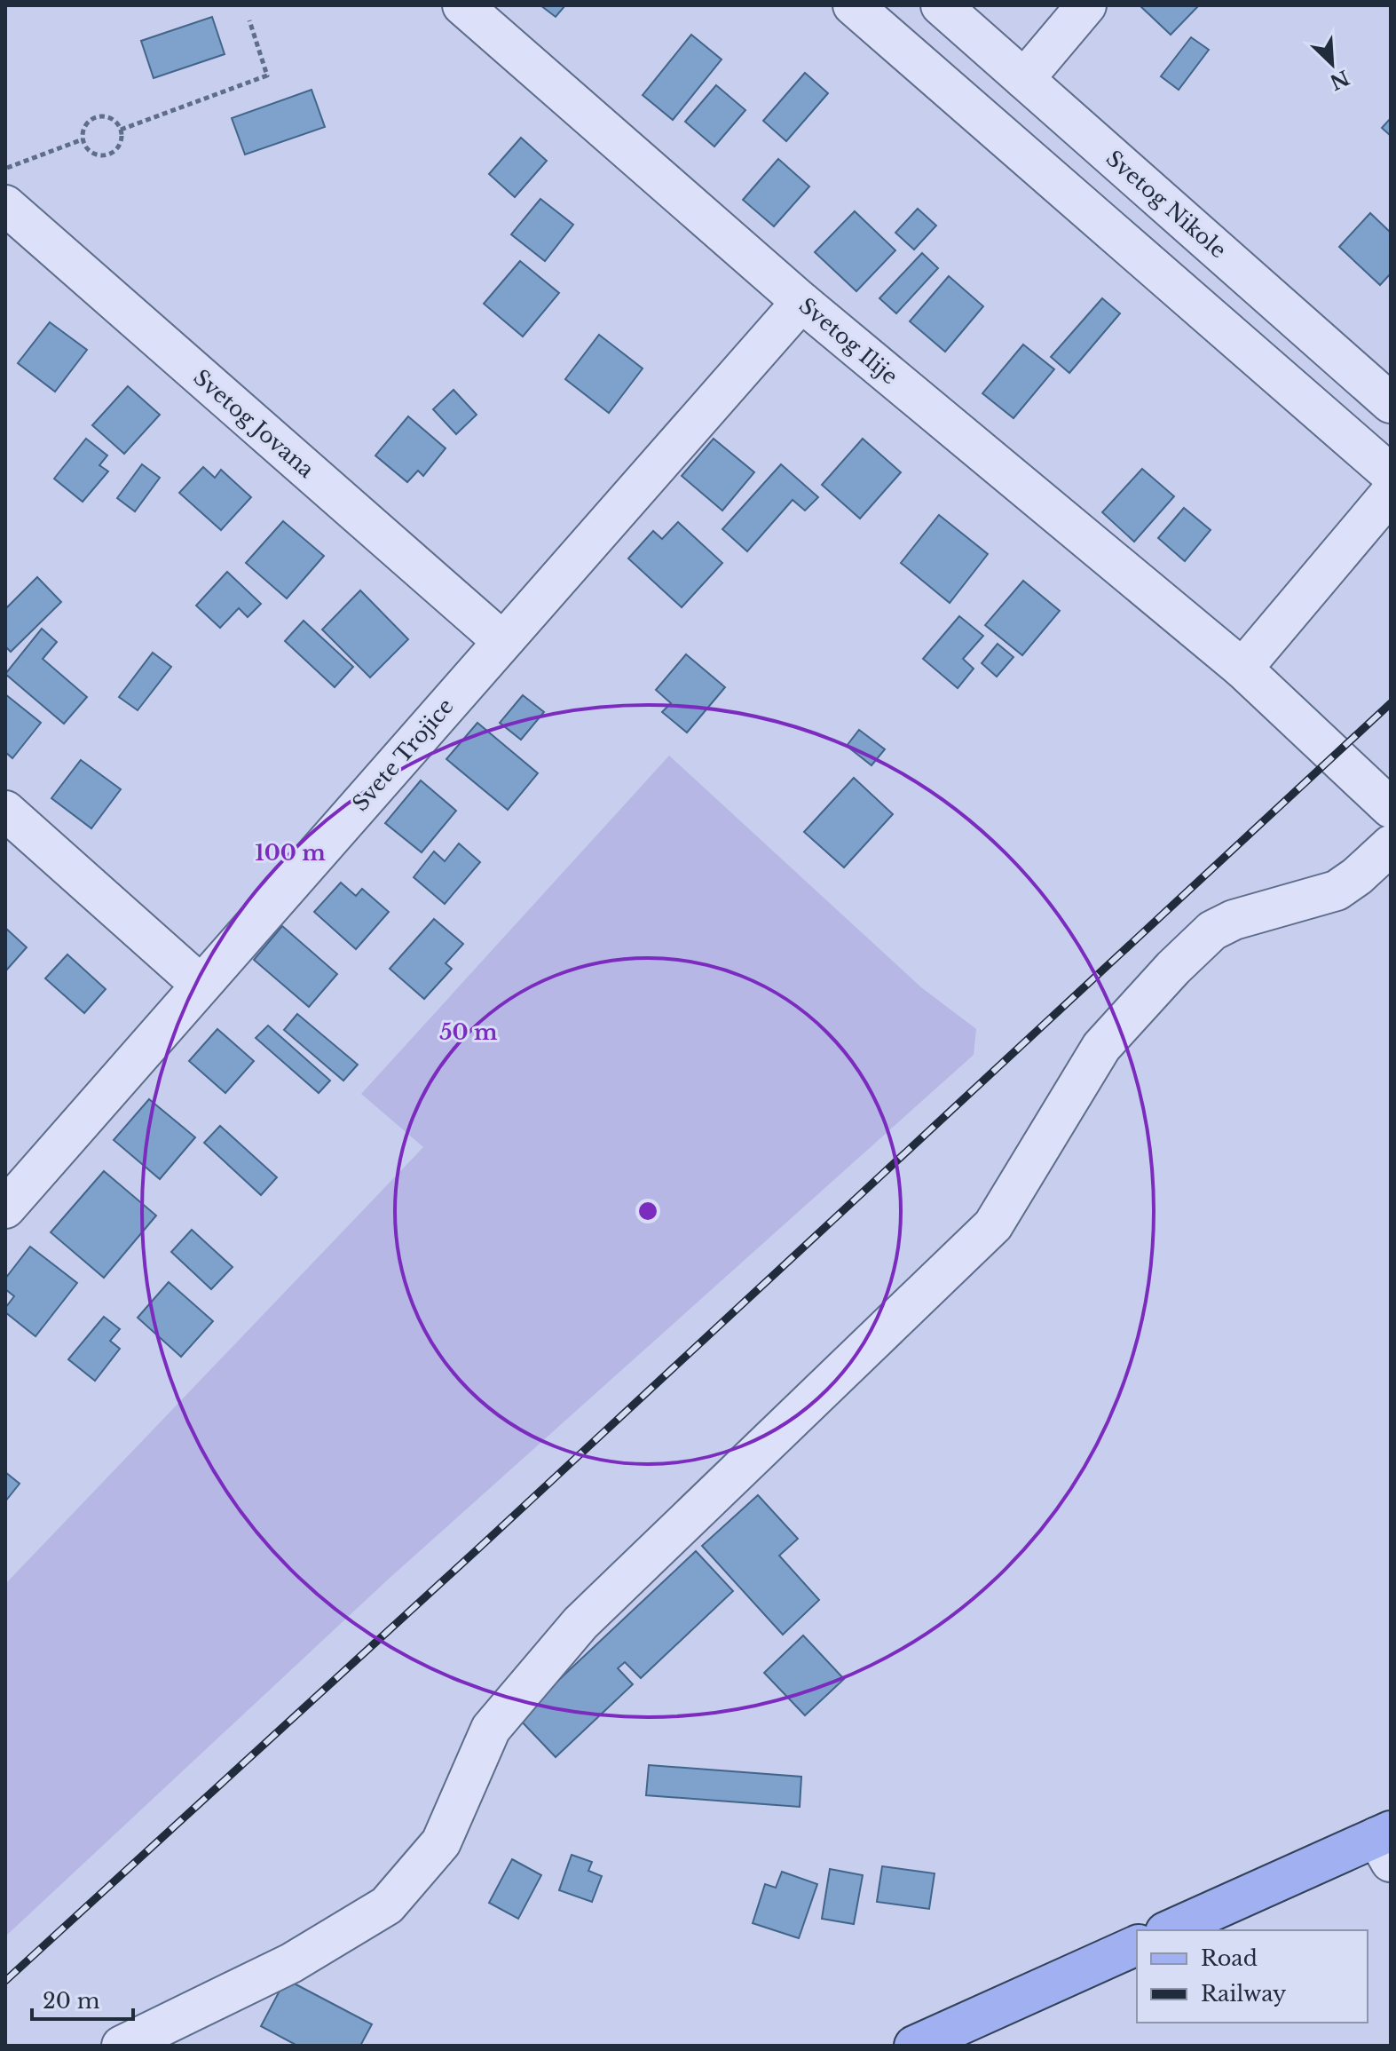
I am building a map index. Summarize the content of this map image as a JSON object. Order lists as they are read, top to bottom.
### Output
{
  "streets": {
    "street": [
      "Svetog Nikole",
      "Svetog Ilije",
      "Svetog Jovana",
      "Svete Trojice"
    ]
  },
  "crossings": [
    ["Svetog Ilije", "Svete Trojice"],
    ["Svetog Jovana", "Svete Trojice"]
  ],
  "legend": ["Road", "Railway"],
  "scale_bar": "20 m",
  "north": "bottom right",
  "rings": ["100 m", "50 m"]
}
